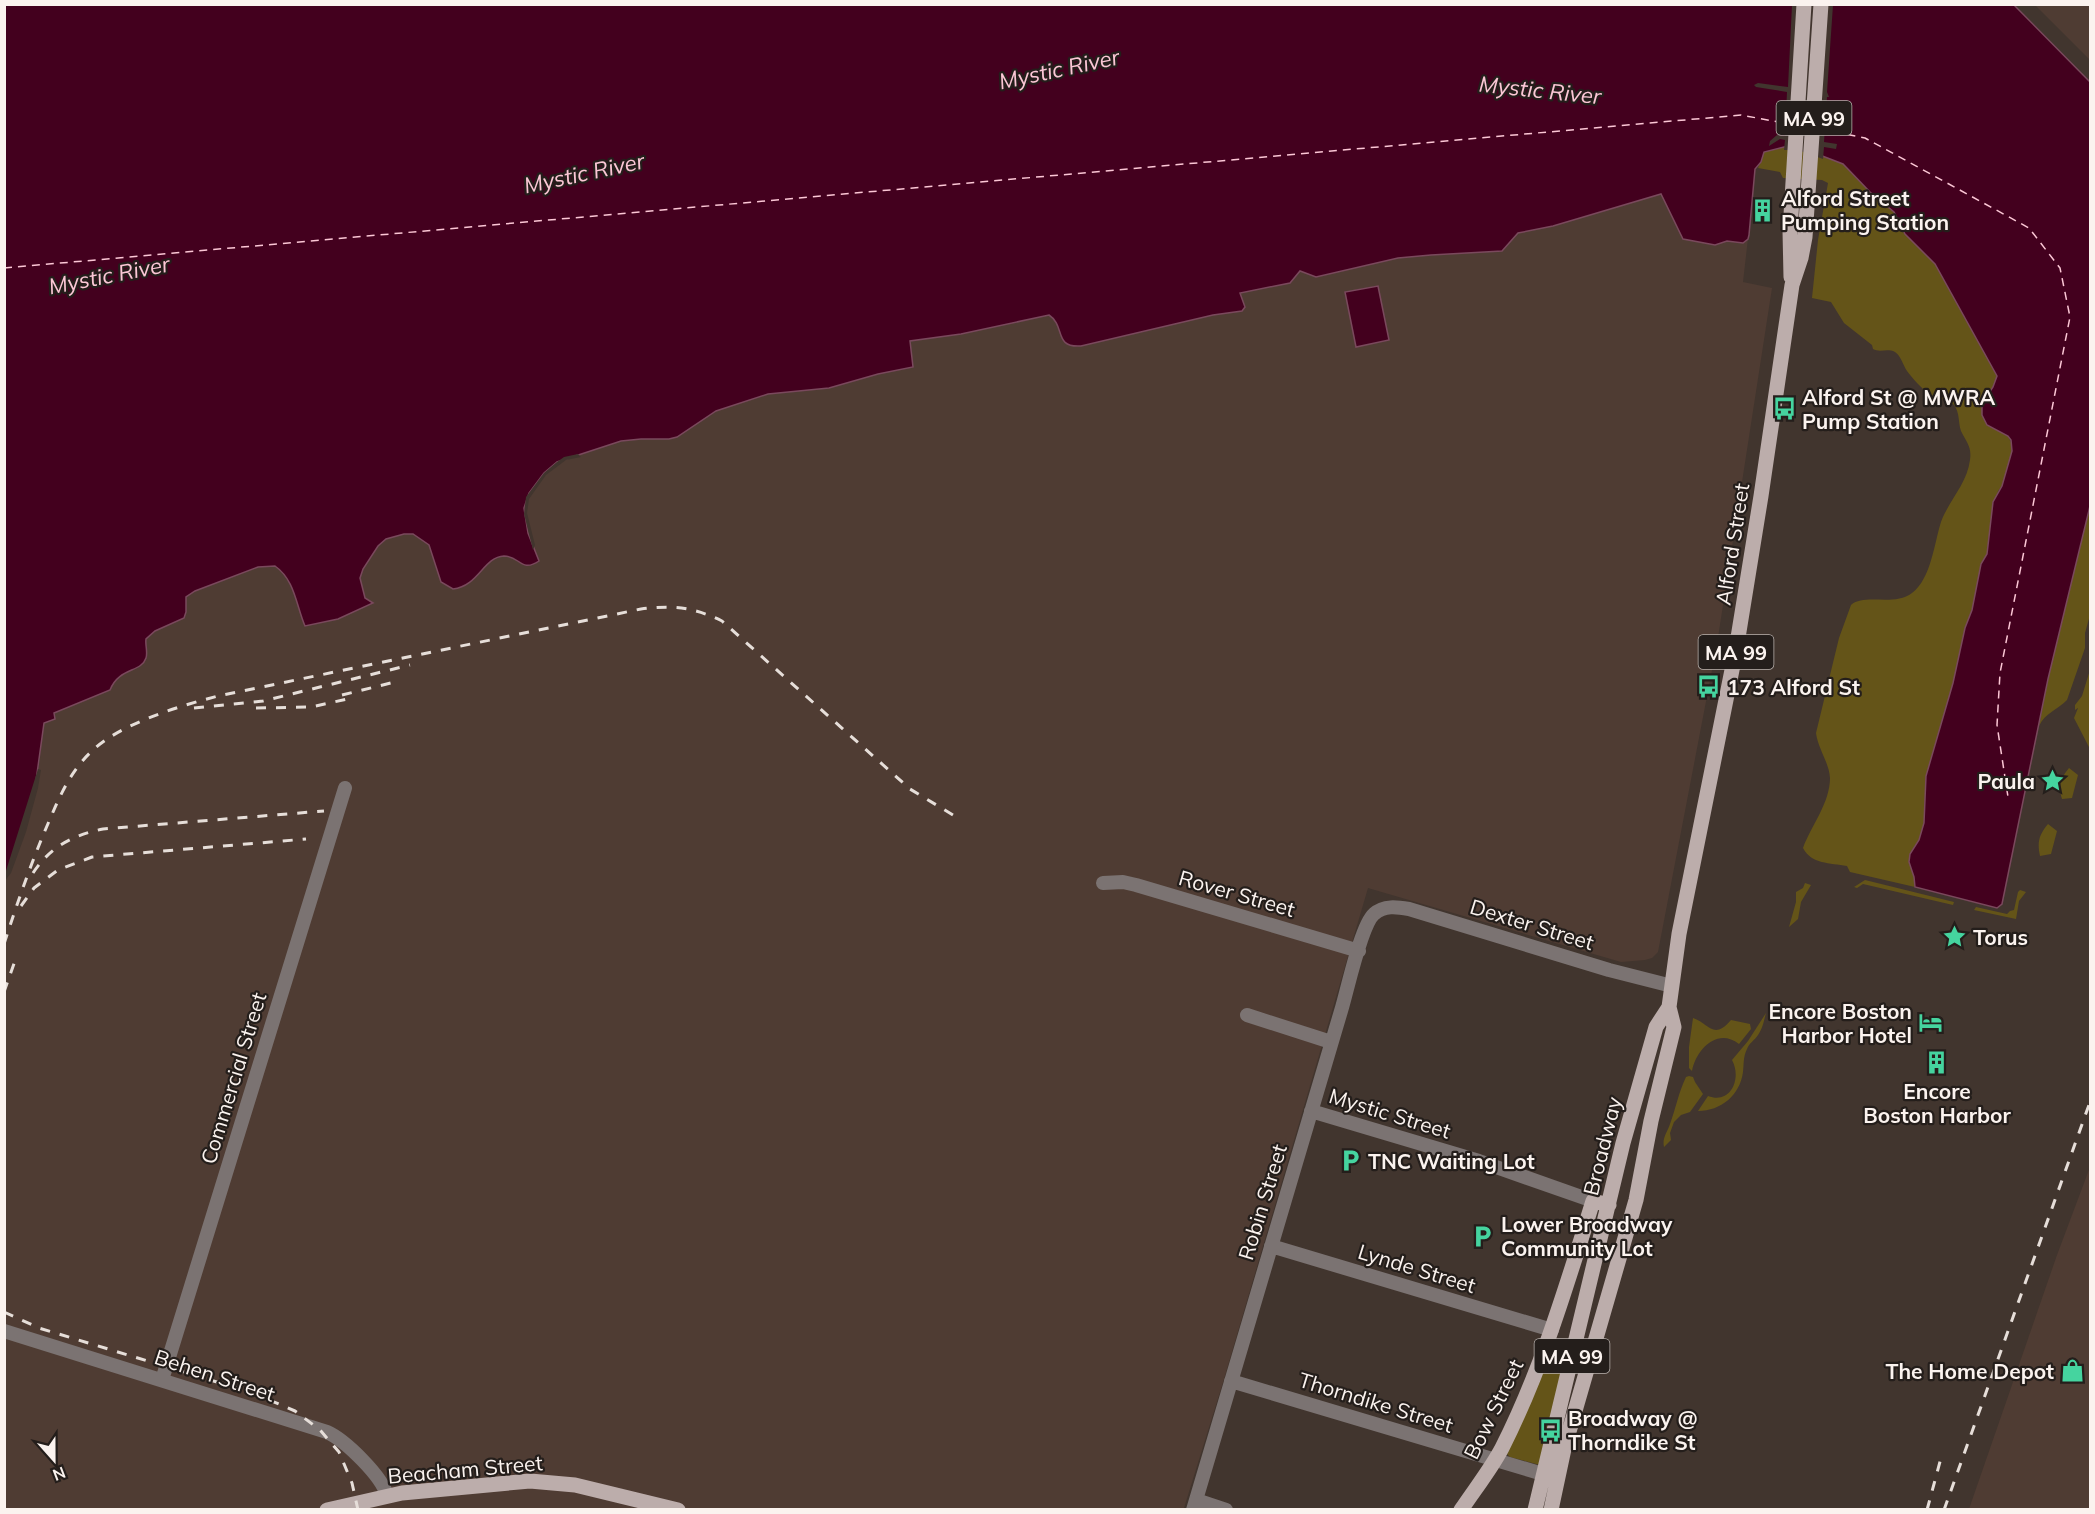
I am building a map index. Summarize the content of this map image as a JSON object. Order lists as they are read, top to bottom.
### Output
{
  "streets": {
    "main road": [
      "MA 99",
      "Alford Street",
      "Broadway",
      "Bow Street",
      "Beacham Street"
    ],
    "street": [
      "Rover Street",
      "Dexter Street",
      "Commercial Street",
      "Mystic Street",
      "Robin Street",
      "Lynde Street",
      "Behen Street",
      "Thorndike Street"
    ]
  },
  "crossings": [
    ["Alford Street", "Dexter Street"],
    ["Alford Street", "Broadway"],
    ["Rover Street", "Robin Street"],
    ["Dexter Street", "Broadway"],
    ["Dexter Street", "Robin Street"],
    ["Commercial Street", "Behen Street"],
    ["Mystic Street", "Robin Street"],
    ["Mystic Street", "Bow Street"],
    ["Broadway", "Thorndike Street"],
    ["Robin Street", "Lynde Street"],
    ["Robin Street", "Thorndike Street"],
    ["Lynde Street", "Bow Street"],
    ["Behen Street", "Beacham Street"],
    ["Thorndike Street", "Bow Street"]
  ],
  "water": ["Mystic River"],
  "places": {
    "building": ["Alford Street Pumping Station", "Encore Boston Harbor"],
    "bus stop": ["Alford St @ MWRA Pump Station", "173 Alford St", "Broadway @ Thorndike St"],
    "place": ["Paula", "Torus"],
    "hotel": ["Encore Boston Harbor Hotel"],
    "parking": ["TNC Waiting Lot", "Lower Broadway Community Lot"],
    "shop": ["The Home Depot"]
  },
  "north": "bottom"
}
